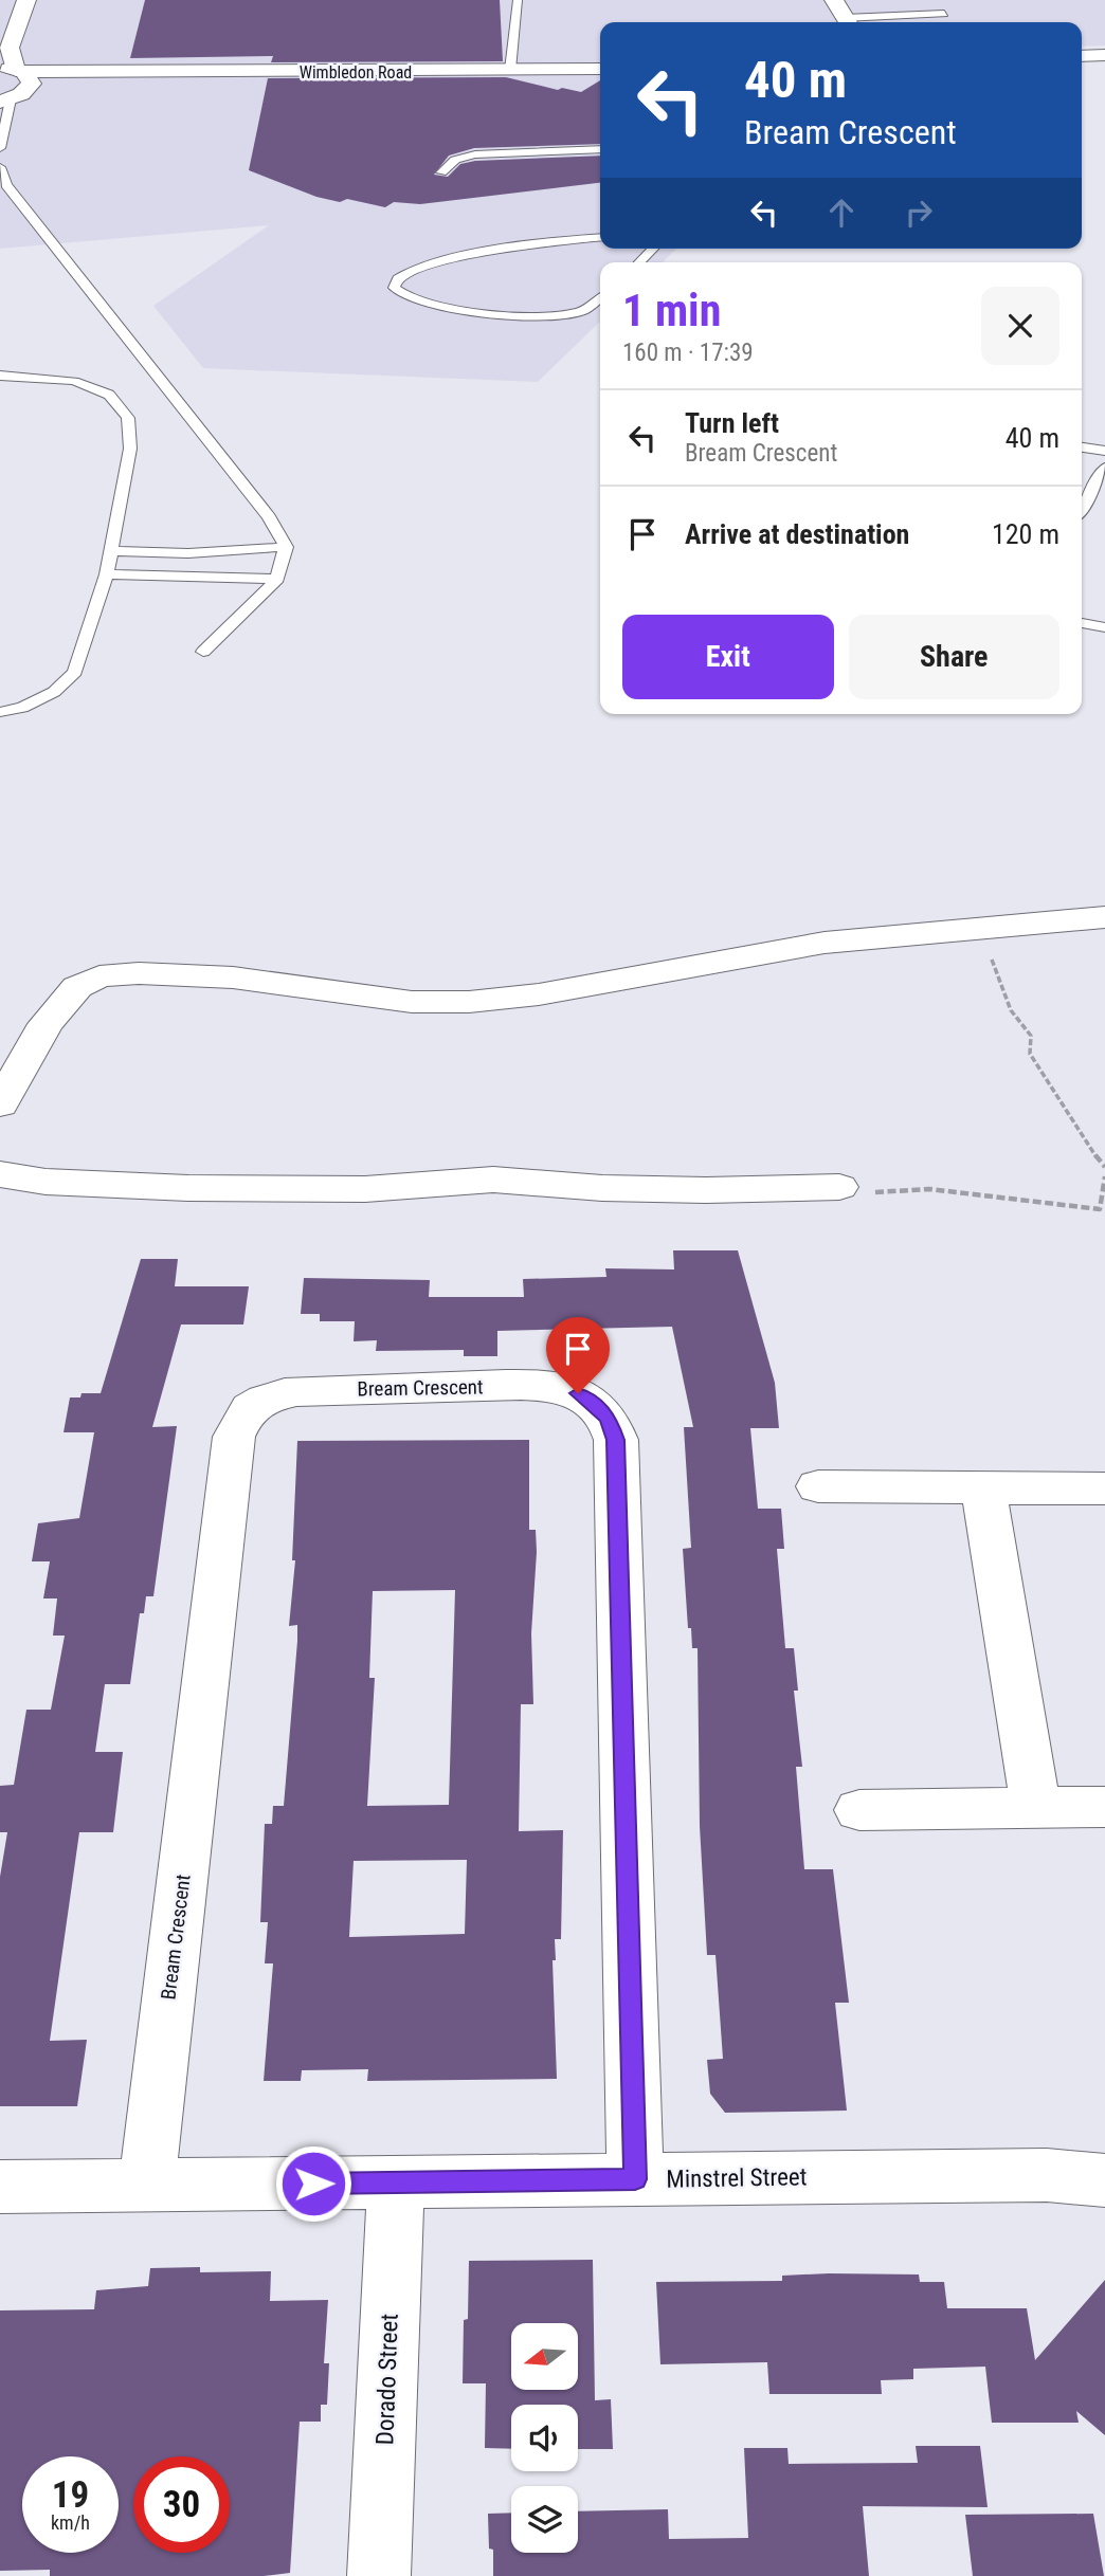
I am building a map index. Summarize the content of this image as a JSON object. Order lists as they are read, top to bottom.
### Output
{
  "streets": {
    "street": [
      "Wimbledon Road",
      "Bream Crescent",
      "Minstrel Street",
      "Dorado Street"
    ]
  },
  "crossings": [
    ["Bream Crescent", "Minstrel Street"],
    ["Minstrel Street", "Dorado Street"]
  ],
  "north": "left",
  "page": {
    "turn": ["40 m", "Bream Crescent"],
    "heading": ["1 min", "160 m · 17:39"],
    "list": [
      {
        "name": "Turn left",
        "note": "Bream Crescent",
        "value": "40 m"
      },
      {
        "name": "Arrive at destination",
        "value": "120 m"
      }
    ],
    "buttons": ["Exit", "Share"],
    "speed": "19 km/h",
    "limit": "30"
  }
}
